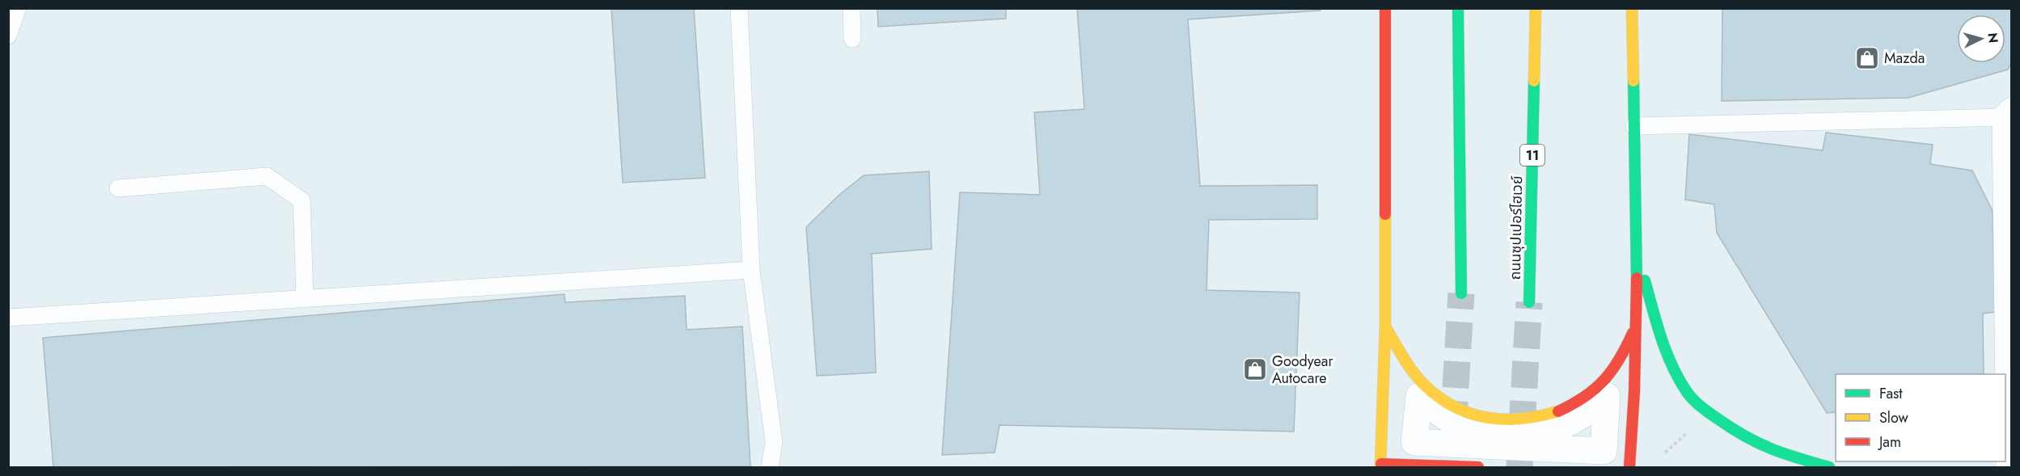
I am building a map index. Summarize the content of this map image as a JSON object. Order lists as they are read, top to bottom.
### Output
{
  "streets": {
    "main road": ["11", "ถนนซุปเปอร์ไฮเวย์"]
  },
  "places": {
    "shop": ["Mazda", "Goodyear Autocare"]
  },
  "legend": ["Fast", "Slow", "Jam"],
  "north": "right"
}
